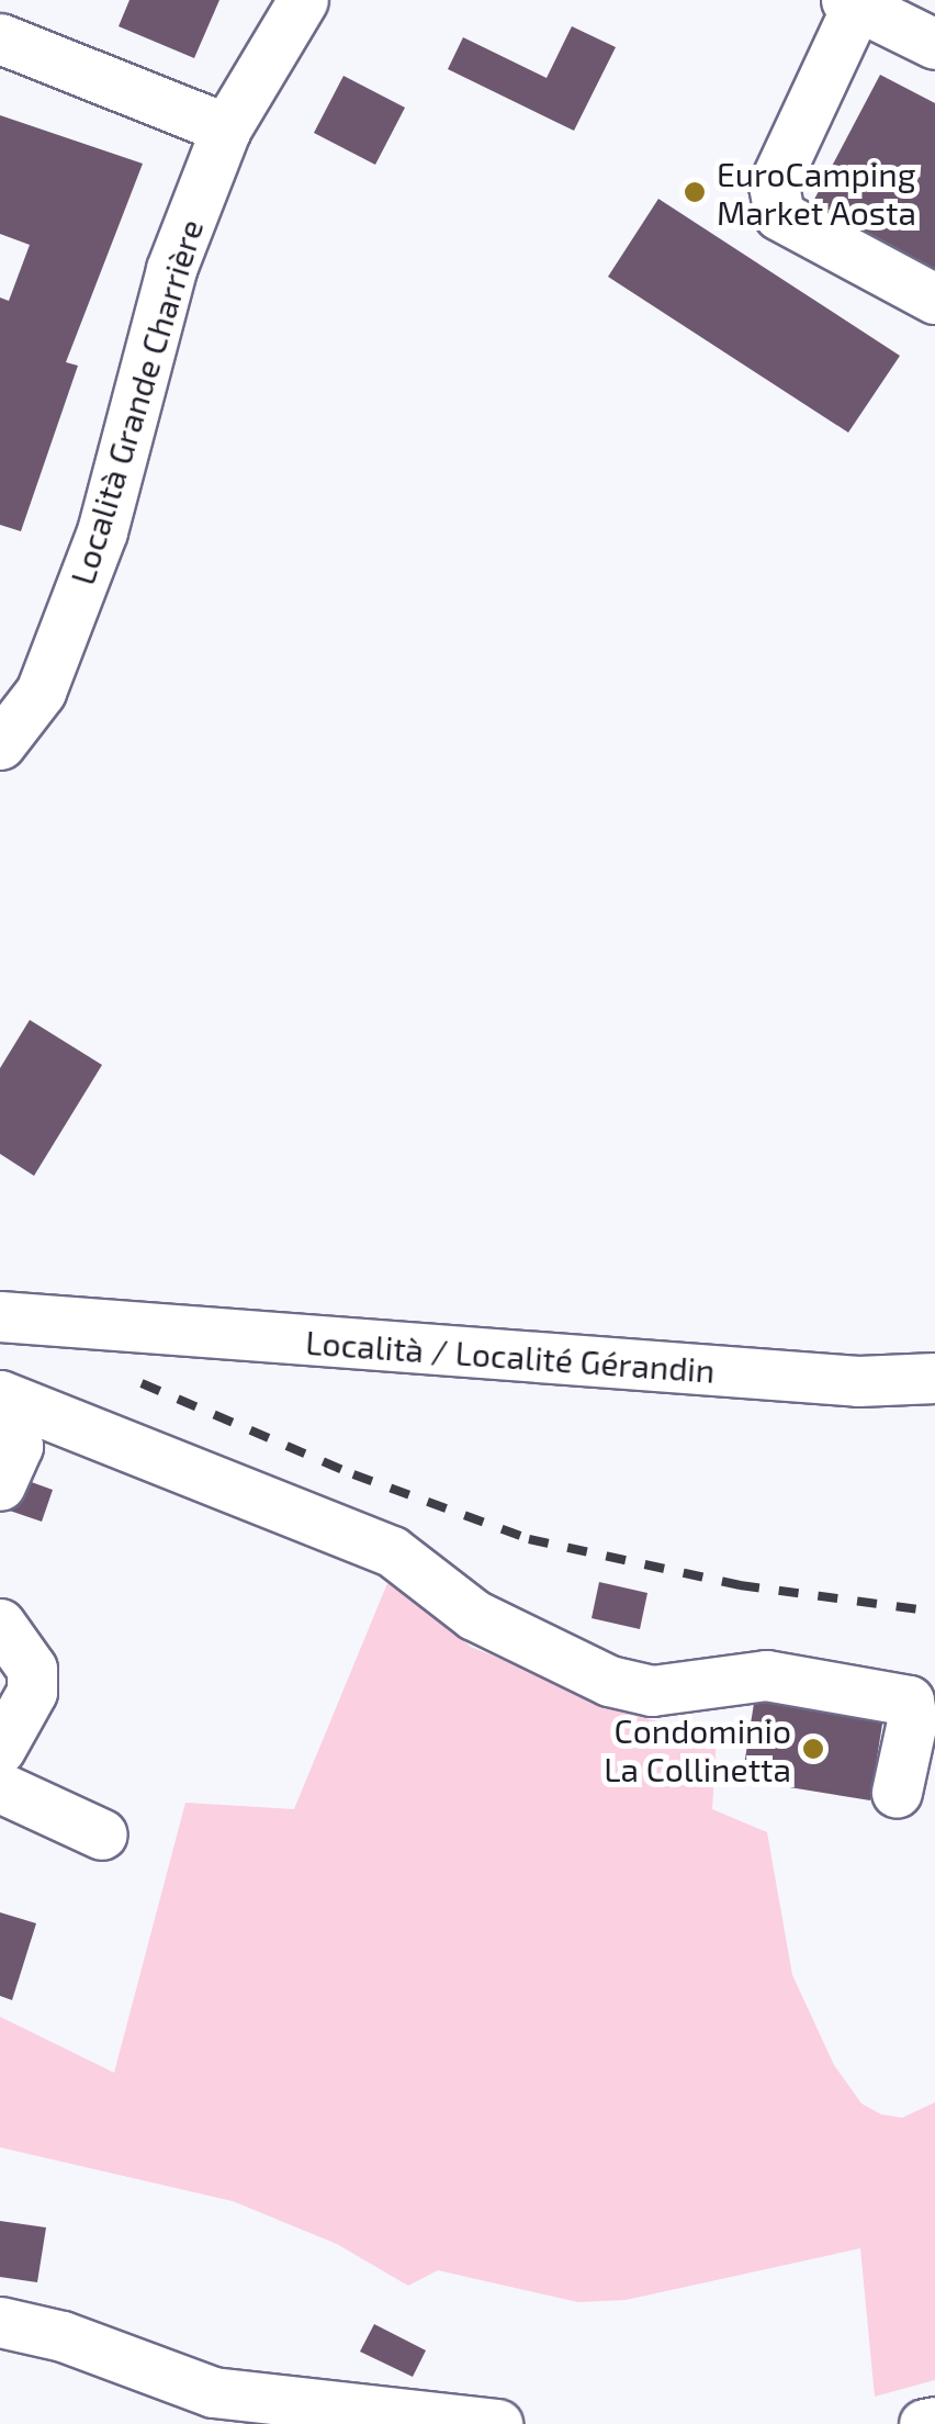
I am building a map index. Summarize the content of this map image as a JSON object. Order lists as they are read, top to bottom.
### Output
{
  "streets": {
    "street": ["Località Grande Charrière", "Località / Localité Gérandin"]
  },
  "places": ["EuroCamping Market Aosta", "Condominio La Collinetta"]
}
